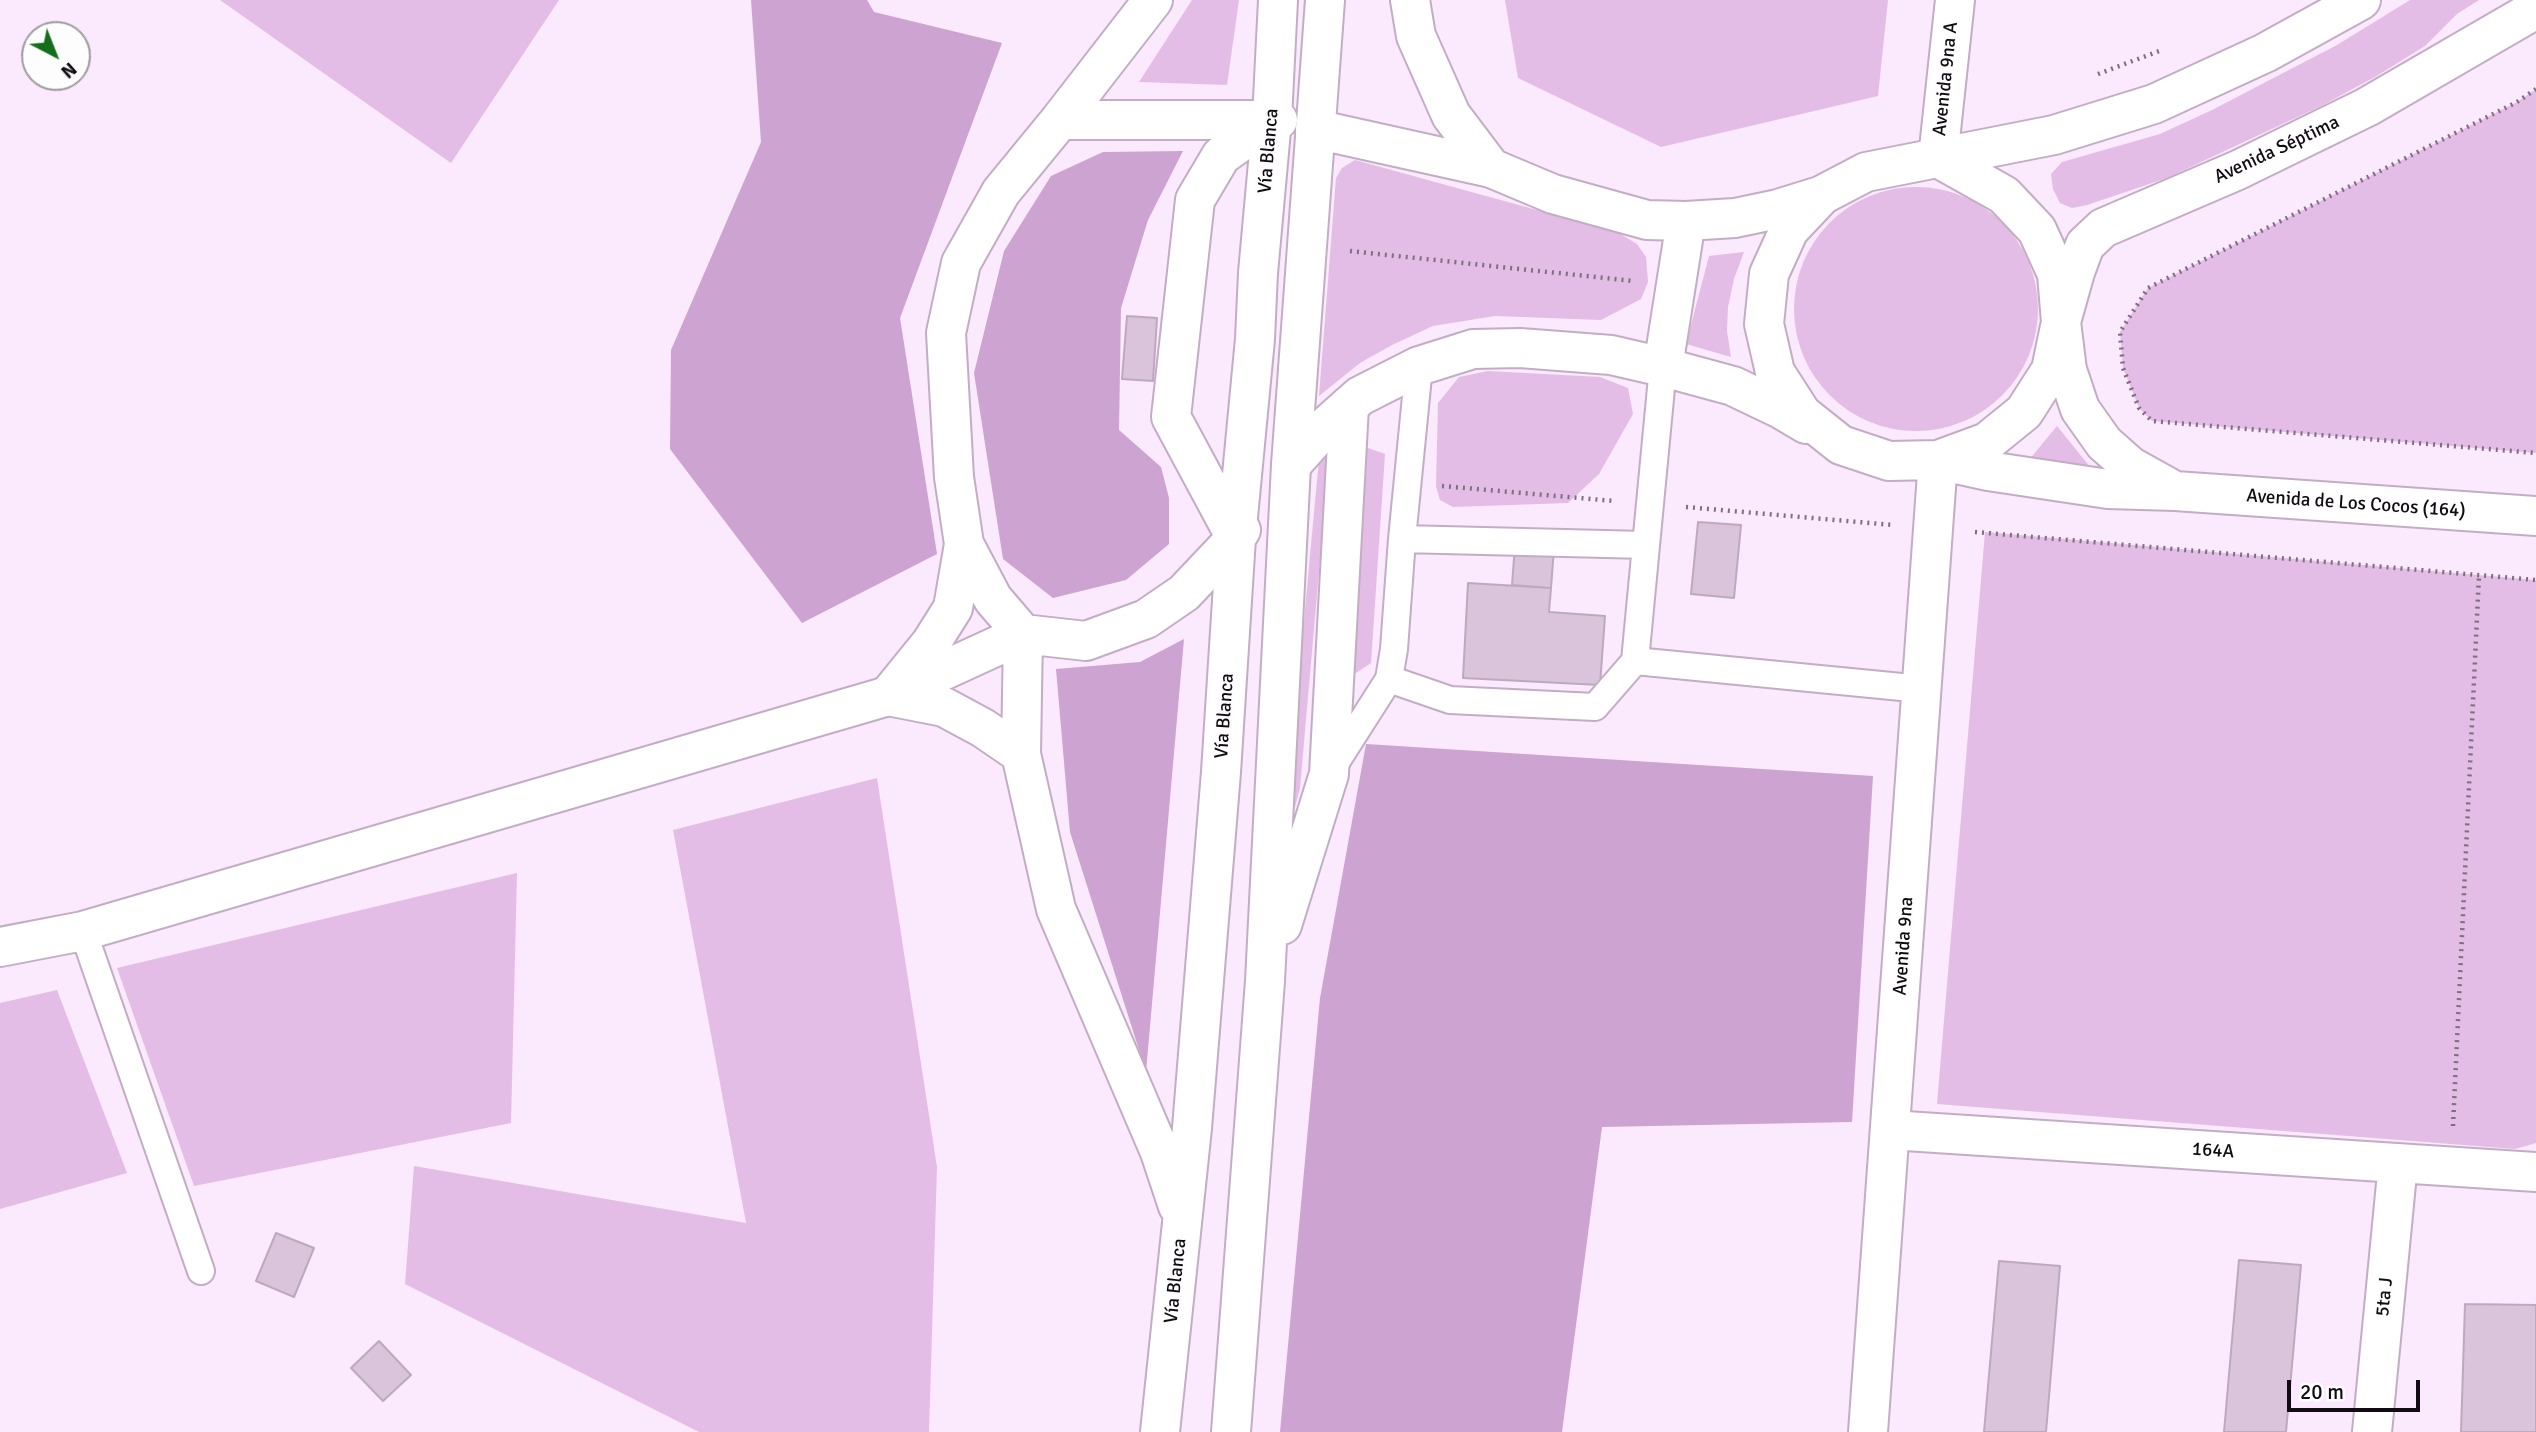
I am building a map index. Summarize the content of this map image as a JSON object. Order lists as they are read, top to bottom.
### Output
{
  "streets": {
    "main road": [
      "Avenida 9na A",
      "Avenida Séptima",
      "Vía Blanca",
      "Avenida de Los Cocos (164)",
      "Avenida 9na",
      "164A",
      "5ta J"
    ]
  },
  "crossings": [
    ["Avenida 9na A", "Avenida de Los Cocos (164)"],
    ["Avenida Séptima", "Avenida de Los Cocos (164)"],
    ["Avenida Séptima", "Avenida 9na"],
    ["Avenida de Los Cocos (164)", "Avenida 9na"],
    ["Avenida 9na", "164A"],
    ["164A", "5ta J"]
  ],
  "scale_bar": "20 m",
  "north": "bottom right"
}
